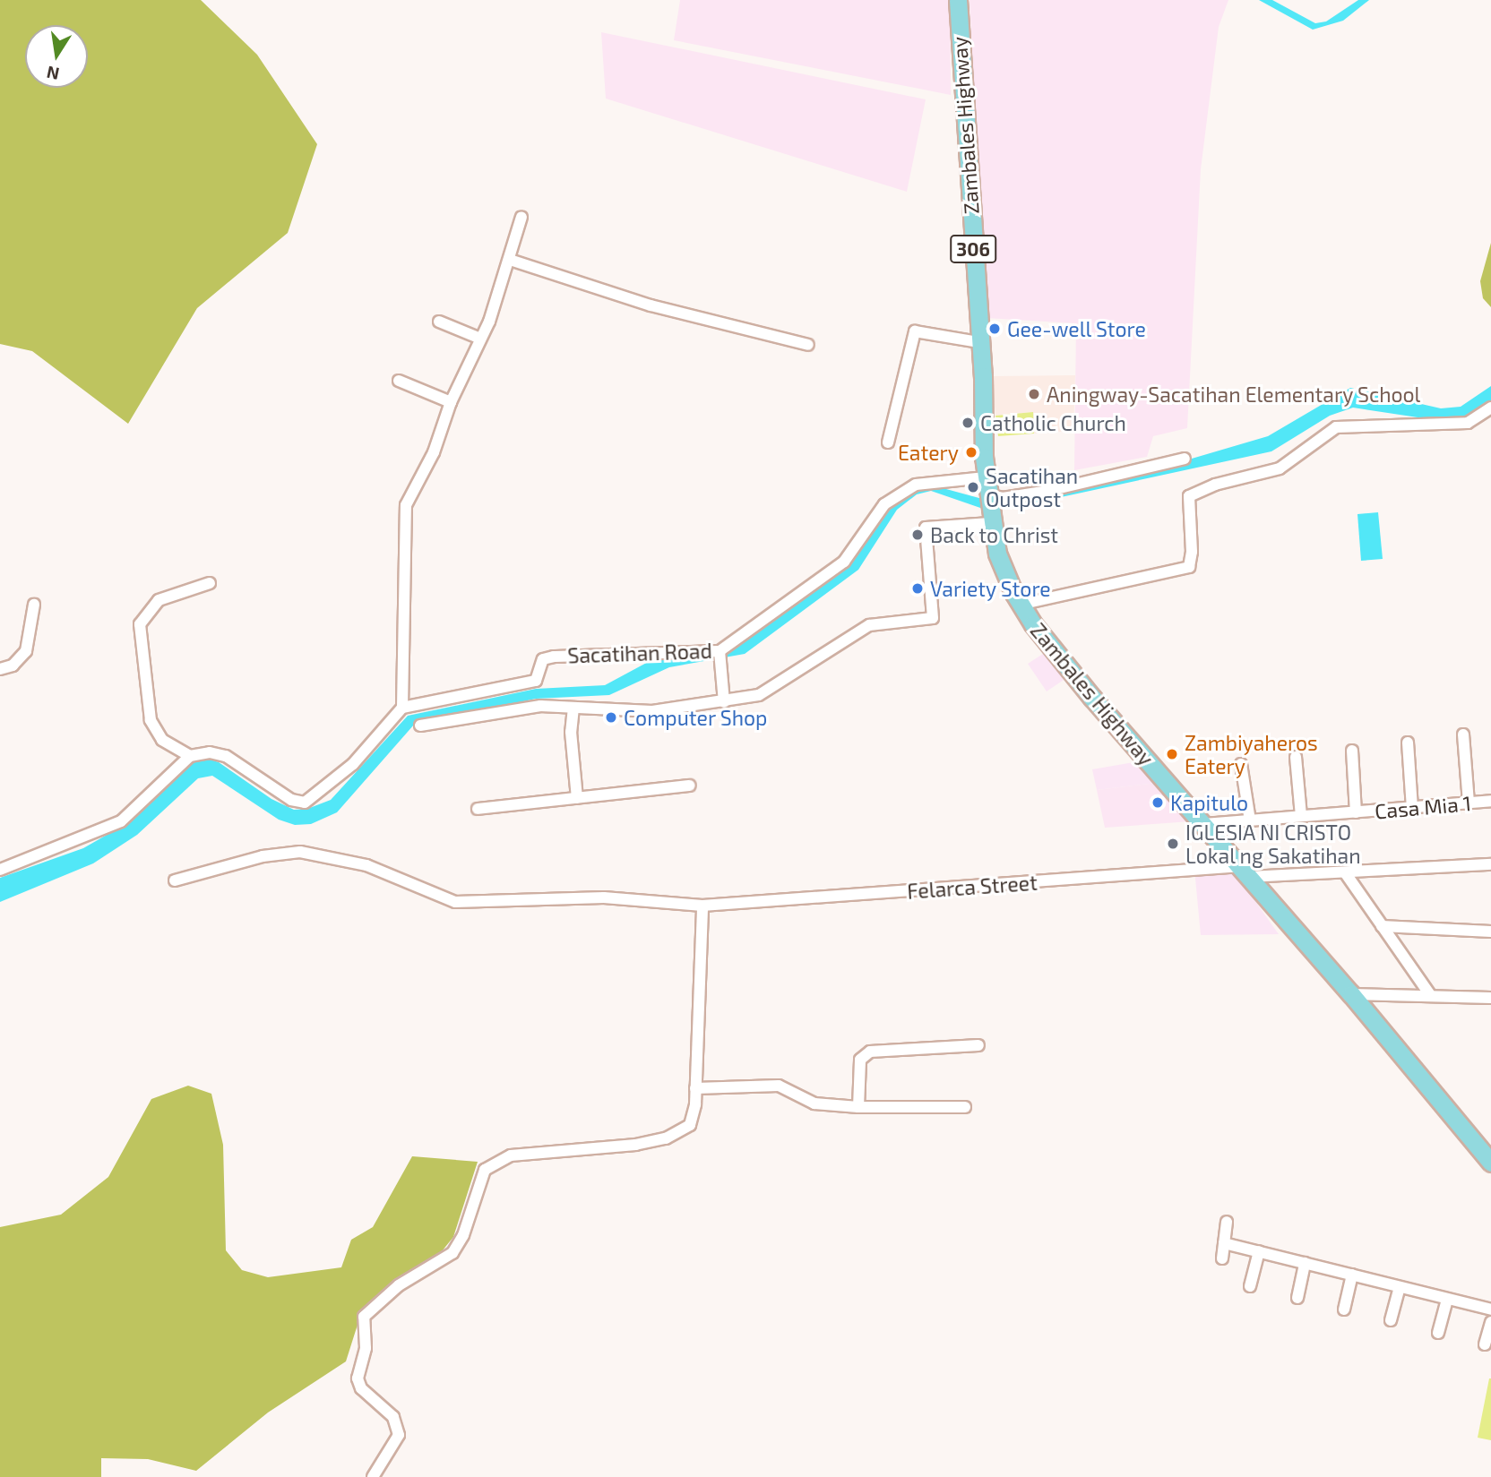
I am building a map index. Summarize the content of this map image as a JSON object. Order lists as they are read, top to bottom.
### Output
{
  "streets": {
    "main road": ["Zambales Highway", "306"],
    "street": ["Sacatihan Road", "Casa Mia 1", "Felarca Street"]
  },
  "crossings": [
    ["Zambales Highway", "Sacatihan Road"],
    ["Zambales Highway", "Casa Mia 1"],
    ["Zambales Highway", "Felarca Street"]
  ],
  "places": [
    "Gee-well Store",
    "Aningway-Sacatihan Elementary School",
    "Catholic Church",
    "Eatery",
    "Sacatihan Outpost",
    "Back to Christ",
    "Variety Store",
    "Computer Shop",
    "Zambiyaheros Eatery",
    "Kapitulo",
    "IGLESIA NI CRISTO Lokal ng Sakatihan"
  ],
  "north": "bottom"
}
